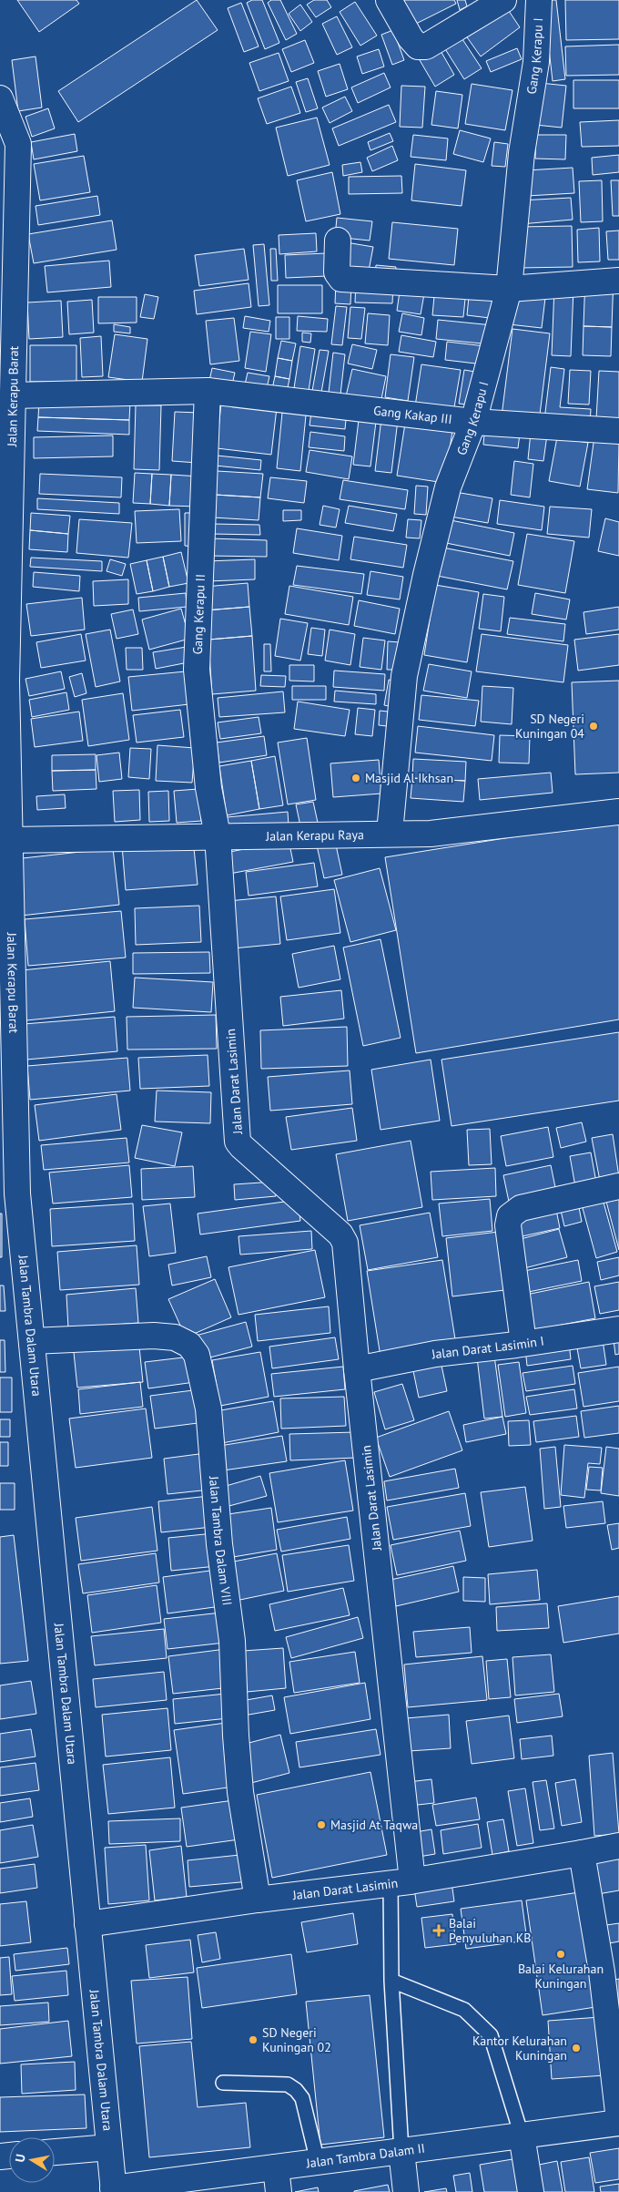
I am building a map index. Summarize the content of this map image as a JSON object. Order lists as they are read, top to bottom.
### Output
{
  "streets": {
    "street": [
      "Gang Kerapu I",
      "Jalan Kerapu Barat",
      "Gang Kakap III",
      "Gang Kerapu II",
      "Jalan Kerapu Raya",
      "Jalan Darat Lasimin",
      "Jalan Tambra Dalam Utara",
      "Jalan Darat Lasimin I",
      "Jalan Tambra Dalam VIII",
      "Jalan Tambra Dalam II"
    ]
  },
  "crossings": [
    ["Gang Kerapu I", "Gang Kakap III"],
    ["Gang Kerapu I", "Jalan Kerapu Raya"],
    ["Jalan Kerapu Barat", "Gang Kakap III"],
    ["Jalan Kerapu Barat", "Jalan Kerapu Raya"],
    ["Jalan Kerapu Barat", "Jalan Tambra Dalam Utara"],
    ["Gang Kakap III", "Gang Kerapu II"],
    ["Gang Kerapu II", "Jalan Kerapu Raya"],
    ["Gang Kerapu II", "Jalan Darat Lasimin"],
    ["Jalan Kerapu Raya", "Jalan Darat Lasimin"],
    ["Jalan Darat Lasimin", "Jalan Tambra Dalam Utara"],
    ["Jalan Darat Lasimin", "Jalan Darat Lasimin I"],
    ["Jalan Darat Lasimin", "Jalan Tambra Dalam VIII"],
    ["Jalan Tambra Dalam Utara", "Jalan Tambra Dalam VIII"],
    ["Jalan Tambra Dalam Utara", "Jalan Tambra Dalam II"]
  ],
  "places": {
    "other": [
      "SD Negeri Kuningan 04",
      "Masjid Al Ikhsan",
      "Masjid At Taqwa",
      "Balai Kelurahan Kuningan",
      "SD Negeri Kuningan 02",
      "Kantor Kelurahan Kuningan"
    ],
    "health": ["Balai Penyuluhan KB"]
  },
  "north": "left"
}
